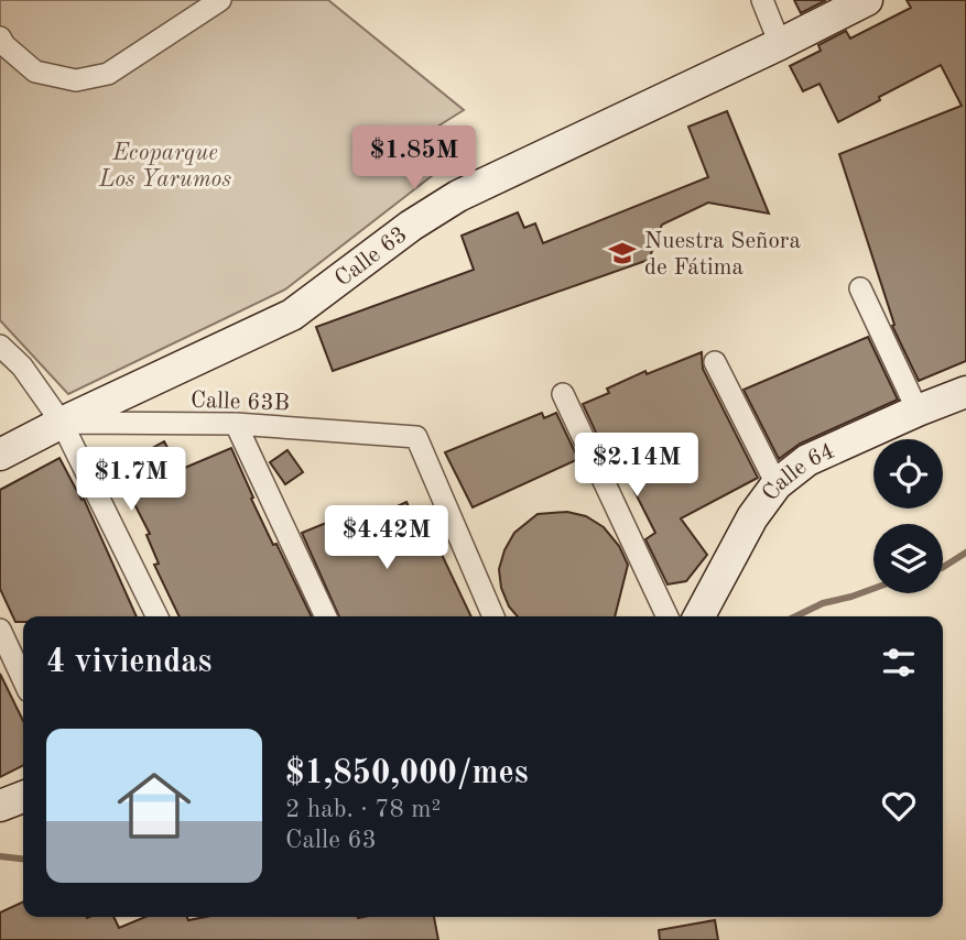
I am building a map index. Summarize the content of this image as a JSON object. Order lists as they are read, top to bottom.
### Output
{
  "streets": {
    "street": ["Calle 63", "Calle 63B", "Calle 64"]
  },
  "crossings": [
    ["Calle 63", "Calle 63B"]
  ],
  "parks": ["Ecoparque Los Yarumos"],
  "places": {
    "school or university": ["Nuestra Señora de Fátima"]
  },
  "page": {
    "price": [
      "$1.85M",
      "$2.14M",
      "$1.7M",
      "$4.42M"
    ],
    "heading": "4 viviendas",
    "list": [
      {
        "name": "$1,850,000/mes",
        "note": "2 hab. · 78 m² · Calle 63"
      }
    ]
  }
}
